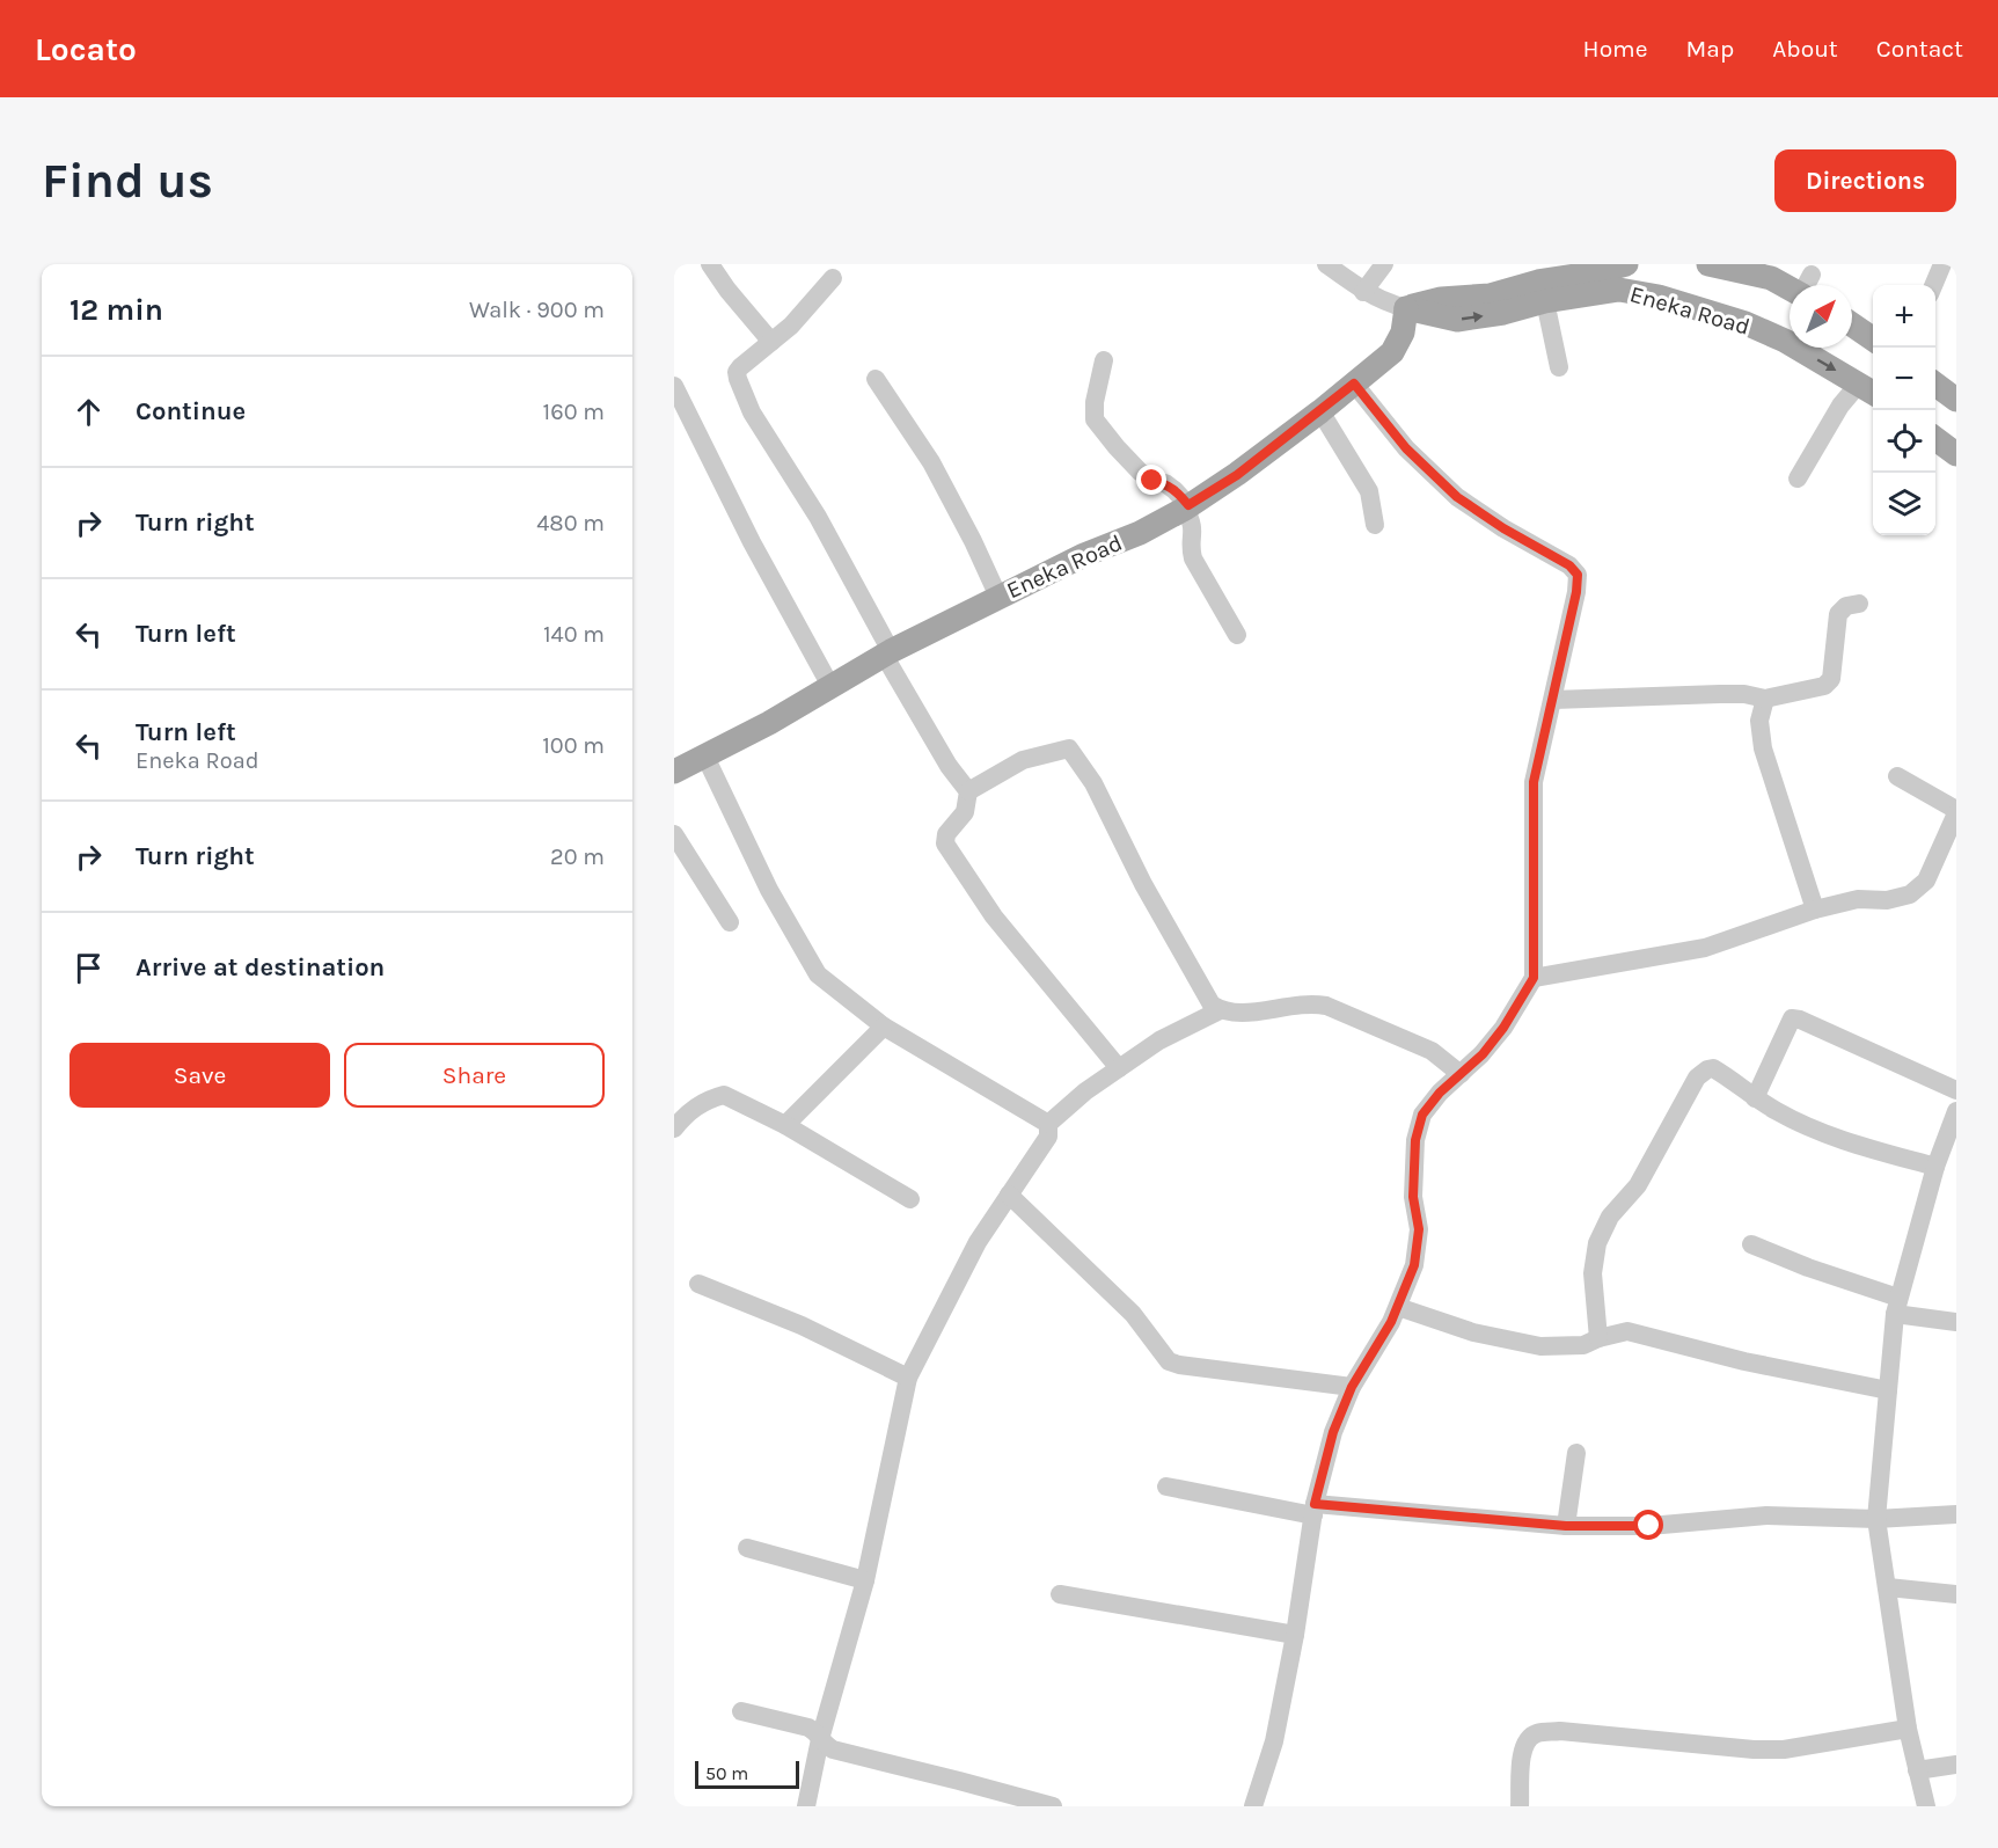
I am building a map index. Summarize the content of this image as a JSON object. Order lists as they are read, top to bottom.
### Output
{
  "streets": {
    "main road": ["Eneka Road"]
  },
  "scale_bar": "50 m",
  "north": "top right",
  "page": {
    "header": "Locato",
    "nav": [
      "Home",
      "Map",
      "About",
      "Contact"
    ],
    "buttons": [
      "Directions",
      ["Save", "Share"]
    ],
    "title": "Find us",
    "heading": ["12 min", "Walk · 900 m"],
    "map_buttons": ["+", "−"],
    "list": [
      ["Continue", "160 m"],
      ["Turn right", "480 m"],
      ["Turn left", "140 m"],
      ["Turn left", "Eneka Road", "100 m"],
      ["Turn right", "20 m"],
      "Arrive at destination"
    ],
    "scale": "50 m"
  }
}
